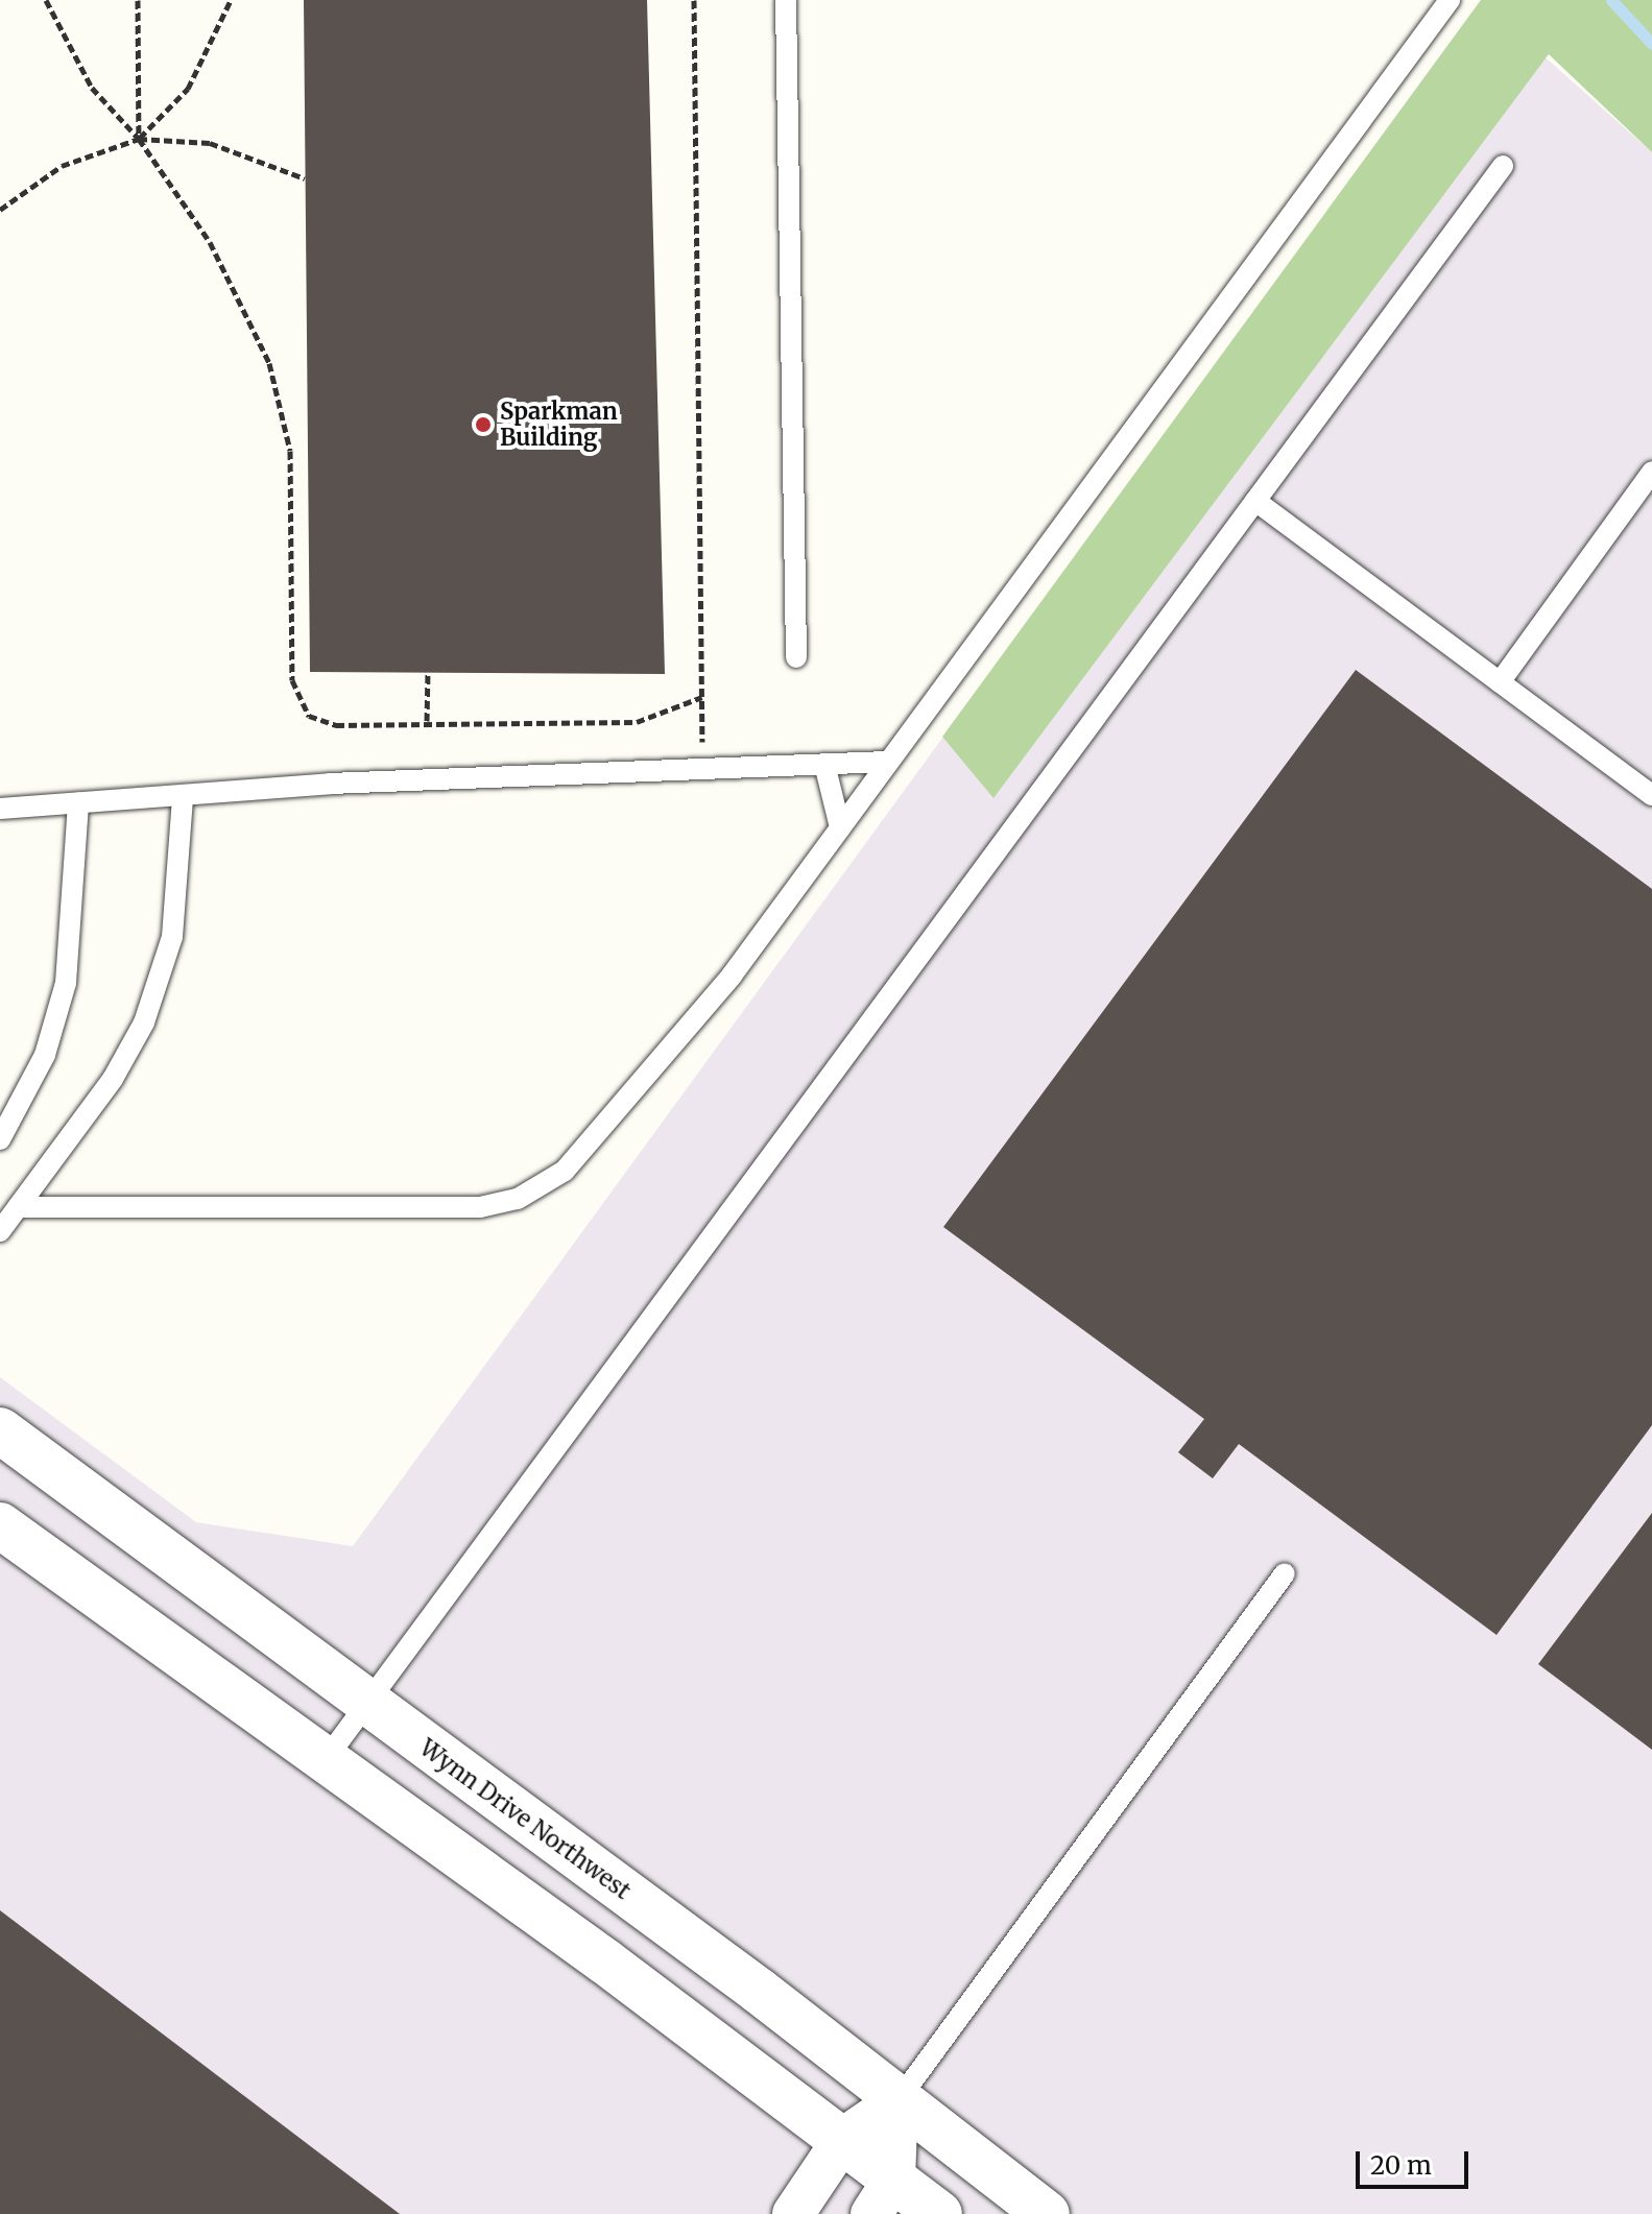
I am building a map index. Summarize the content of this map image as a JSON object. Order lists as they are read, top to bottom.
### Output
{
  "streets": {
    "street": ["Wynn Drive Northwest"]
  },
  "places": ["Sparkman Building"],
  "scale_bar": "20 m"
}
